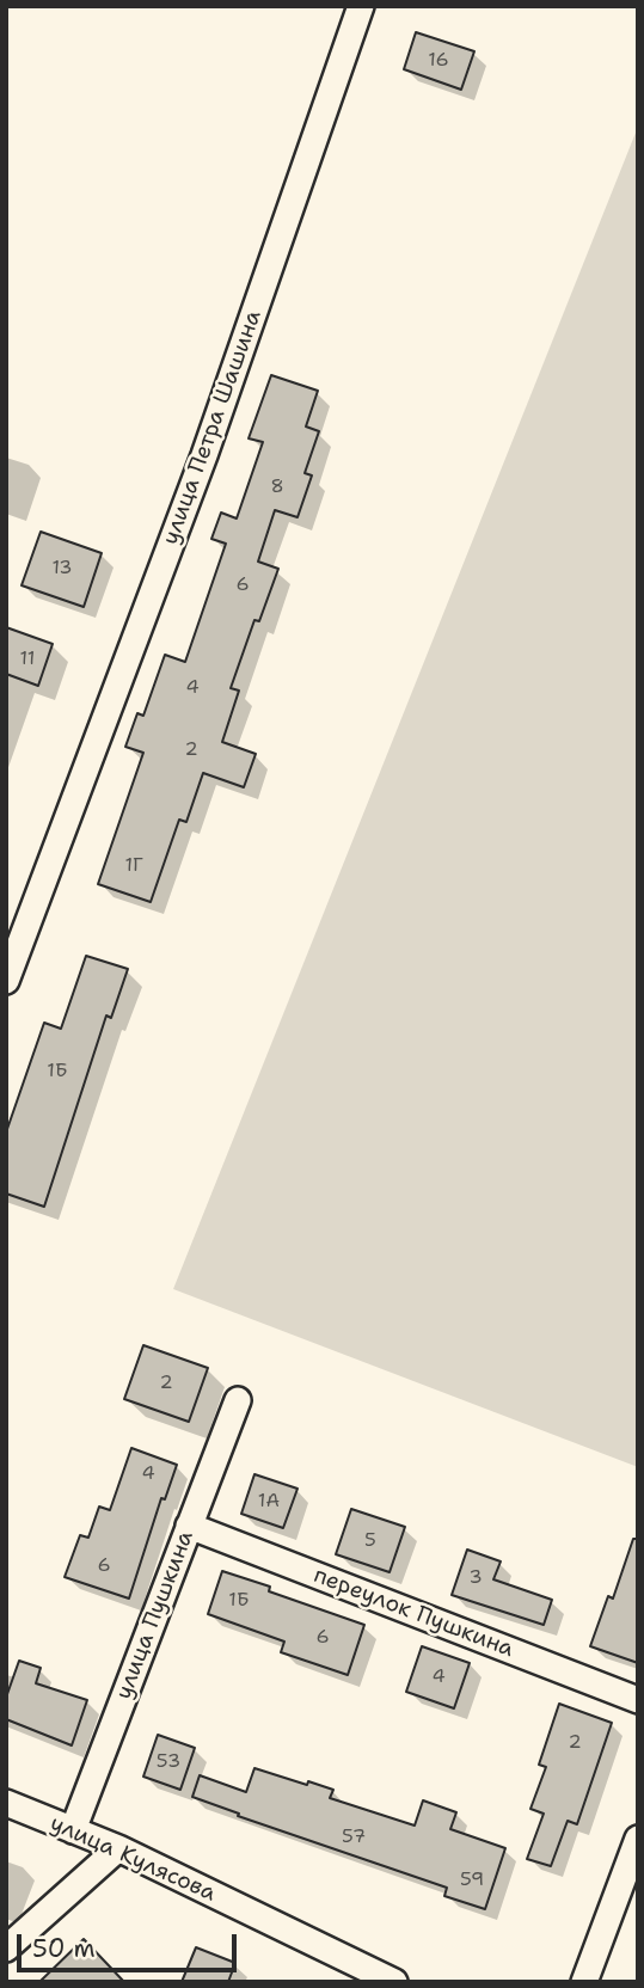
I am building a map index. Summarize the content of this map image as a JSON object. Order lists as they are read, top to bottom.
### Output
{
  "streets": {
    "street": [
      "улица Петра Шашина",
      "переулок Пушкина",
      "улица Пушкина",
      "улица Кулясова"
    ]
  },
  "crossings": [
    ["переулок Пушкина", "улица Пушкина"],
    ["улица Пушкина", "улица Кулясова"]
  ],
  "house_numbers": [
    "16",
    "8",
    "13",
    "6",
    "11",
    "4",
    "2",
    "1Г",
    "1Б",
    "2",
    "4",
    "1А",
    "5",
    "6",
    "3",
    "1Б",
    "6",
    "4",
    "2",
    "53",
    "57",
    "59"
  ],
  "scale_bar": "50 m"
}
